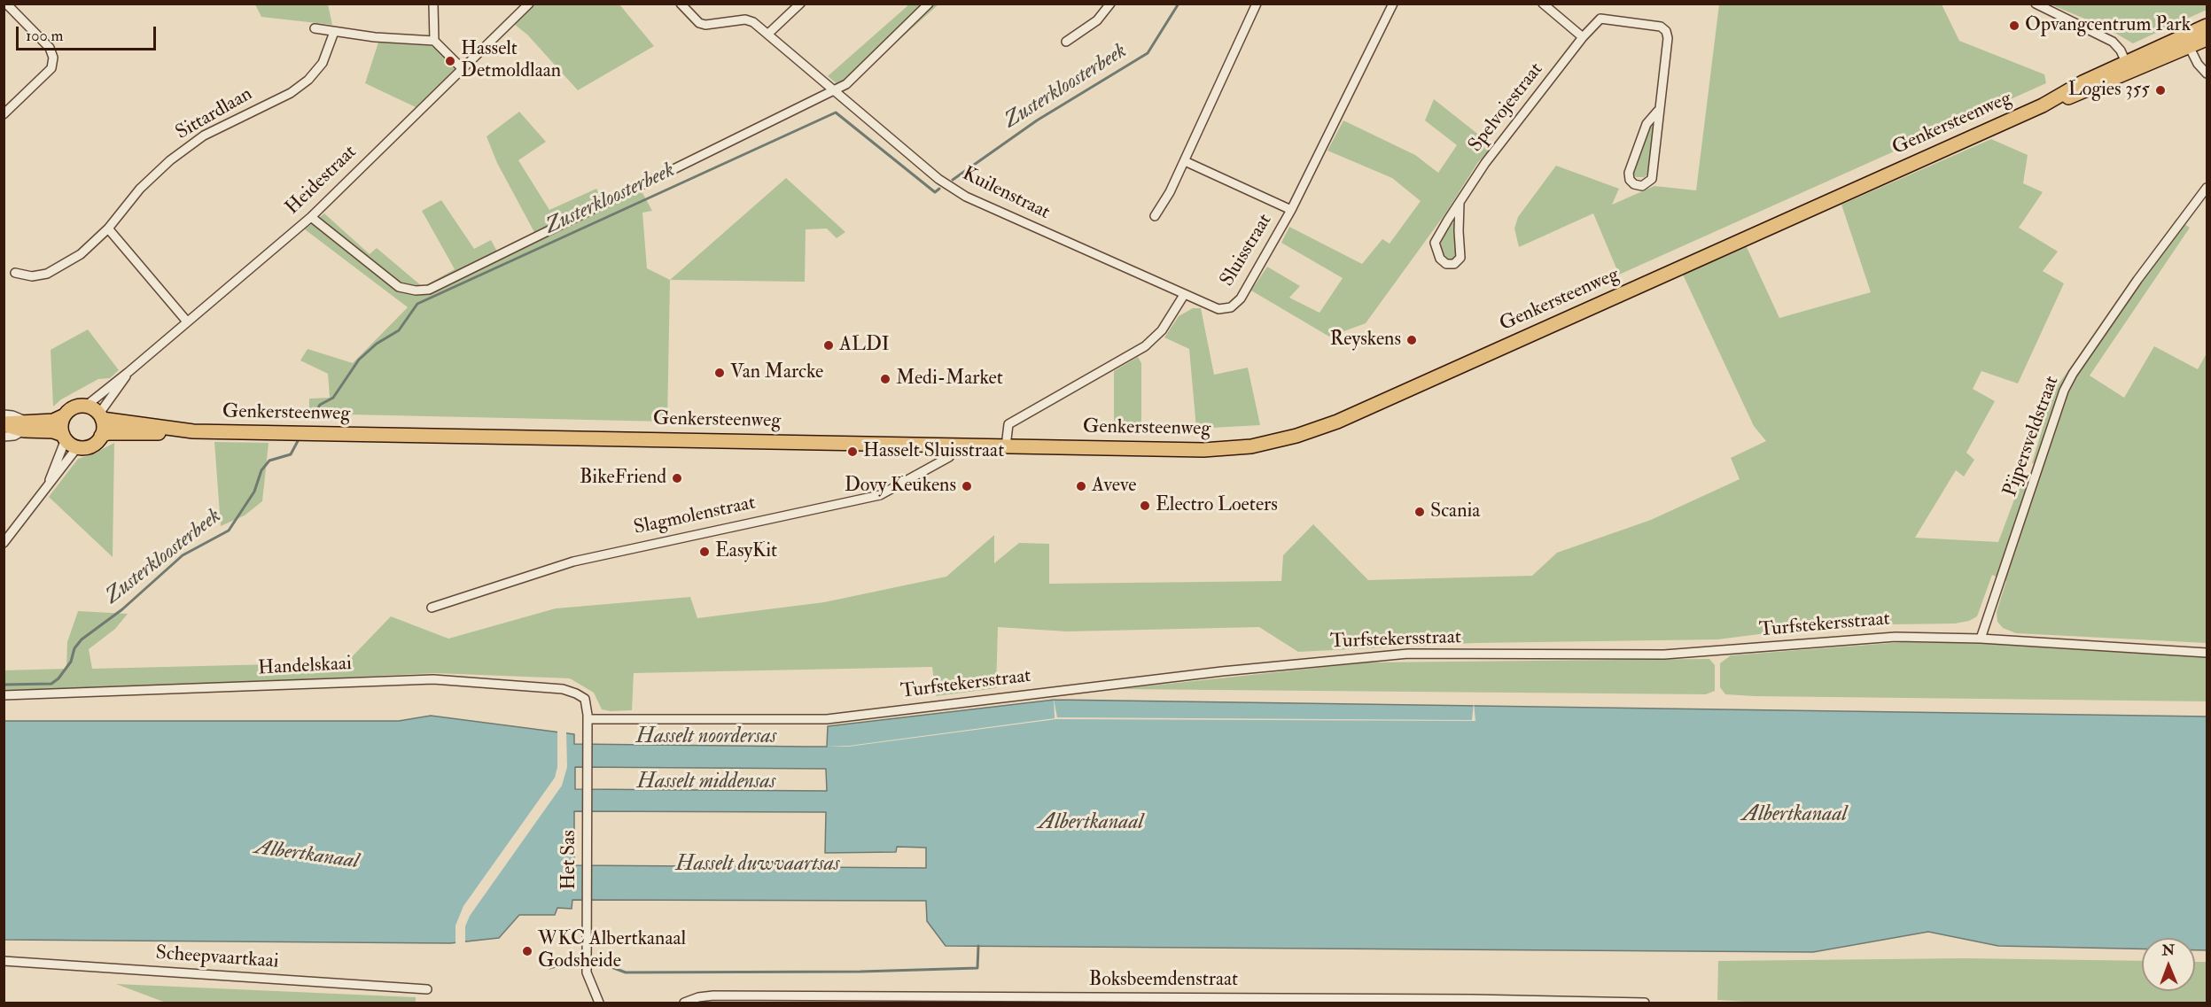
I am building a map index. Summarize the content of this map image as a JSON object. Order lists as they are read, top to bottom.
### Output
{
  "streets": {
    "main road": ["Genkersteenweg"],
    "street": [
      "Spelvojestraat",
      "Sittardlaan",
      "Heidestraat",
      "Kuilenstraat",
      "Sluisstraat",
      "Pijpersveldstraat",
      "Slagmolenstraat",
      "Turfstekersstraat",
      "Handelskaai",
      "Het Sas",
      "Scheepvaartkaai",
      "Boksbeemdenstraat"
    ]
  },
  "crossings": [
    ["Genkersteenweg", "Heidestraat"],
    ["Genkersteenweg", "Slagmolenstraat"],
    ["Kuilenstraat", "Sluisstraat"],
    ["Pijpersveldstraat", "Turfstekersstraat"],
    ["Turfstekersstraat", "Handelskaai"],
    ["Turfstekersstraat", "Het Sas"],
    ["Handelskaai", "Het Sas"]
  ],
  "water": [
    "Zusterkloosterbeek",
    "Hasselt noordersas",
    "Hasselt middensas",
    "Albertkanaal",
    "Hasselt duwvaartsas"
  ],
  "places": [
    "Opvangcentrum Park",
    "Hasselt Detmoldlaan",
    "Logies 355",
    "Reyskens",
    "ALDI",
    "Van Marcke",
    "Medi-Market",
    "Hasselt Sluisstraat",
    "BikeFriend",
    "Dovy Keukens",
    "Aveve",
    "Electro Loeters",
    "Scania",
    "EasyKit",
    "WKC Albertkanaal Godsheide"
  ],
  "scale_bar": "100 m",
  "north": "top"
}
